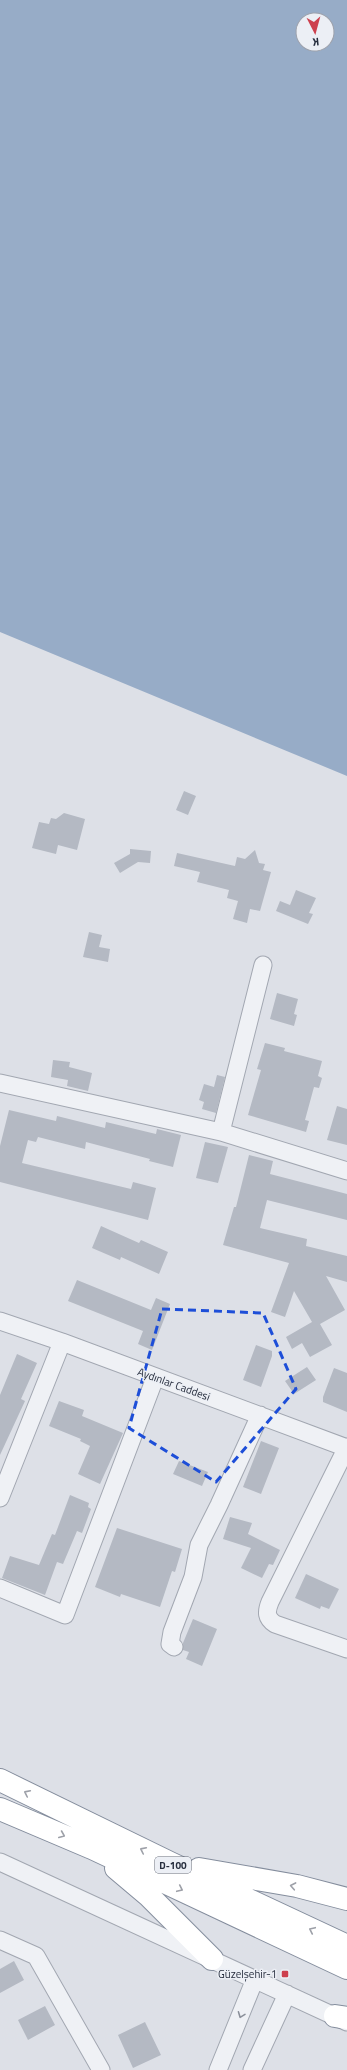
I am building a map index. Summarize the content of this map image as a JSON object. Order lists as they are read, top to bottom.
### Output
{
  "streets": {
    "highway": ["D-100"],
    "street": ["Aydınlar Caddesi"]
  },
  "places": {
    "transit": ["Güzelşehir-1"]
  },
  "north": "bottom"
}
